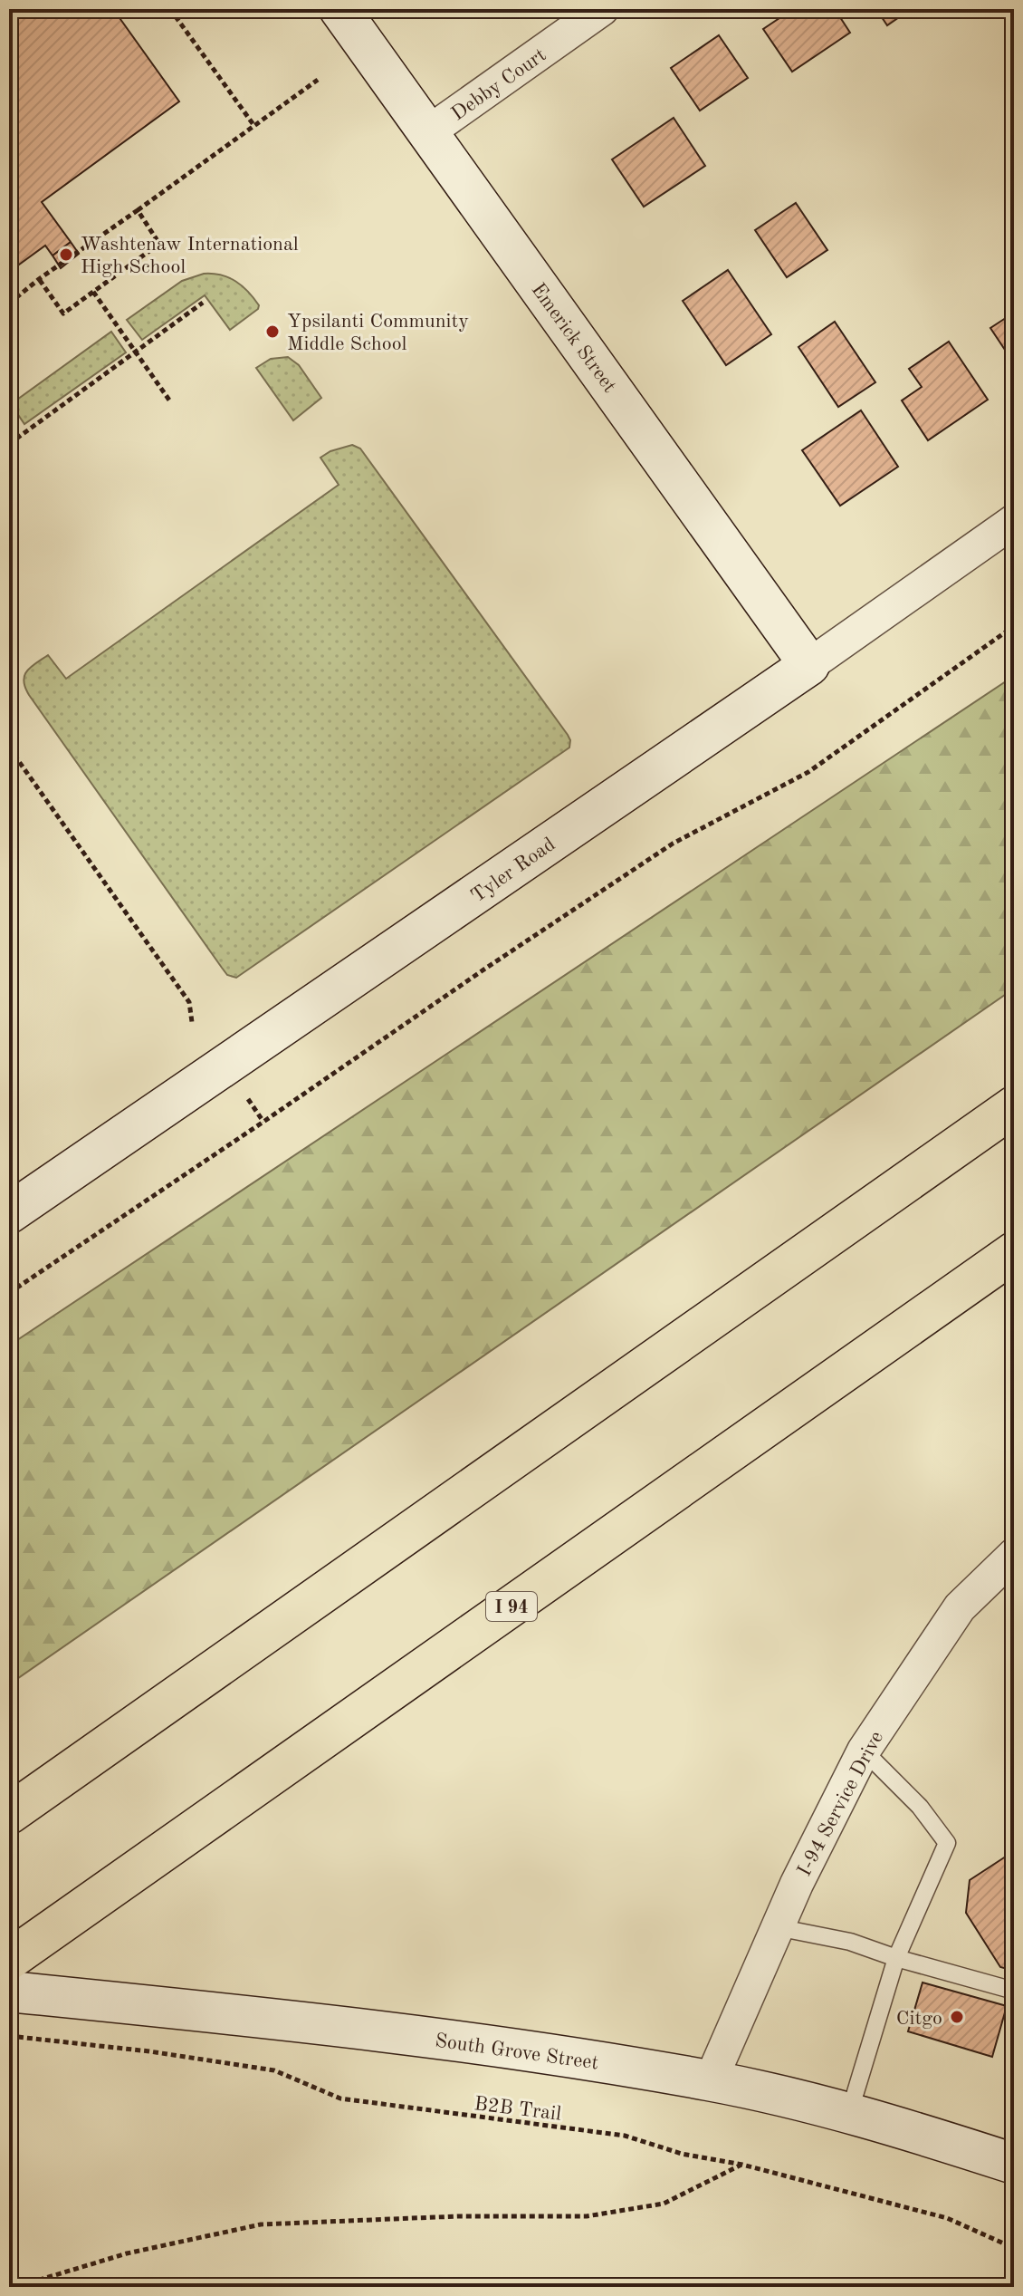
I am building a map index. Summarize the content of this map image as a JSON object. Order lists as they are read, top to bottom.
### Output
{
  "streets": {
    "highway": ["I 94"],
    "street": [
      "Debby Court",
      "Emerick Street",
      "Tyler Road",
      "I-94 Service Drive",
      "South Grove Street"
    ],
    "path": ["B2B Trail"]
  },
  "crossings": [
    ["Debby Court", "Emerick Street"],
    ["Emerick Street", "Tyler Road"],
    ["I-94 Service Drive", "South Grove Street"]
  ],
  "places": ["Washtenaw International High School", "Ypsilanti Community Middle School", "Citgo"]
}
